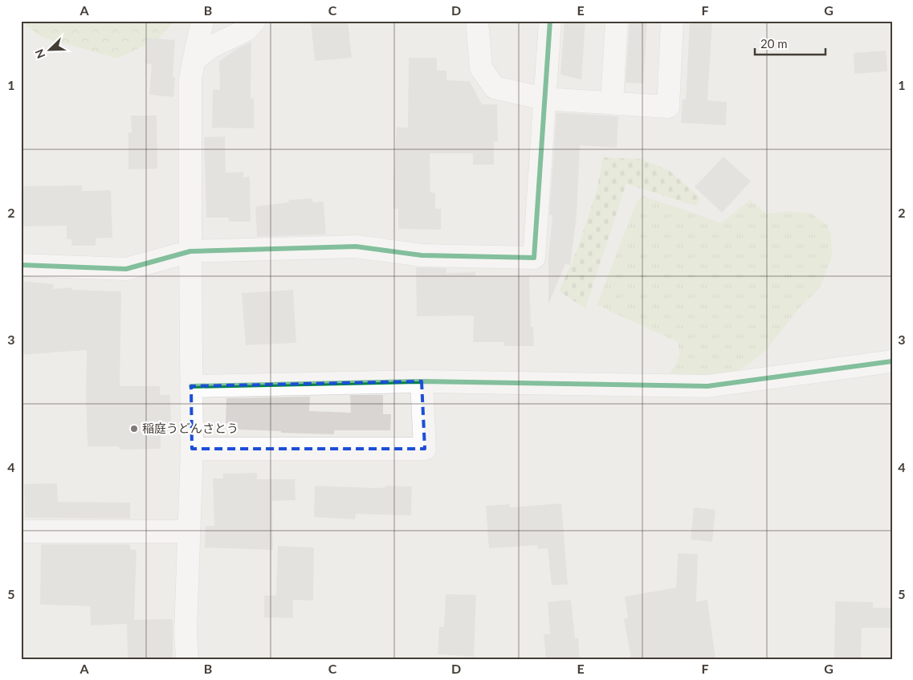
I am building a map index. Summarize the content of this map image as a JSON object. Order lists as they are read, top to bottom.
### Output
{
  "places": ["稲庭うどんさとう"],
  "scale_bar": "20 m",
  "north": "bottom left",
  "grid": {
    "columns": [
      "A",
      "B",
      "C",
      "D",
      "E",
      "F",
      "G"
    ],
    "rows": [
      "1",
      "2",
      "3",
      "4",
      "5"
    ]
  }
}
